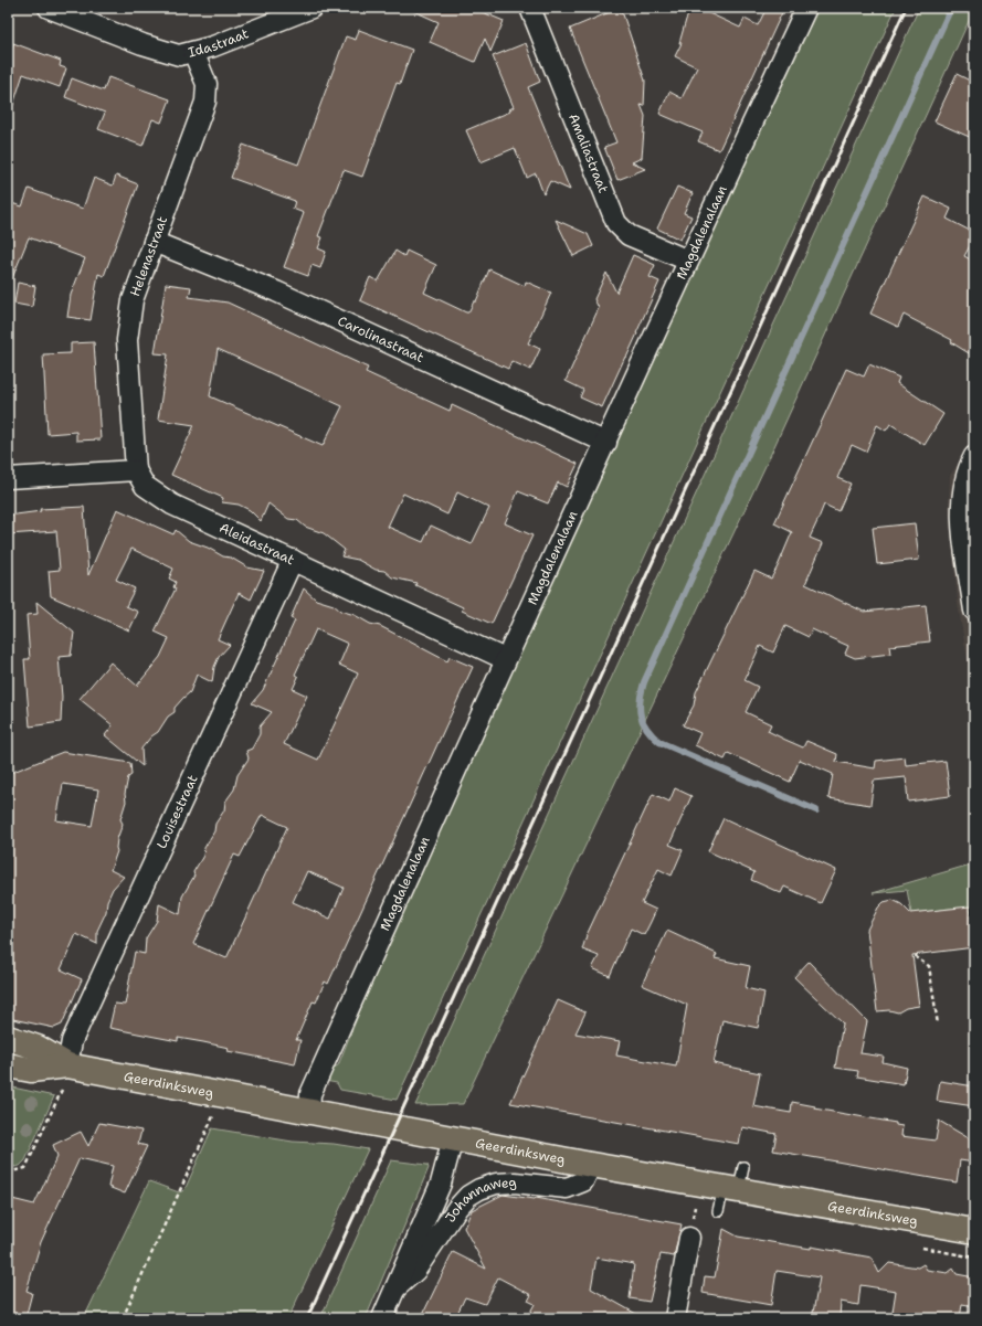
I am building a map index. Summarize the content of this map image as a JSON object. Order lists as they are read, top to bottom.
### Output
{
  "streets": {
    "main road": ["Geerdinksweg"],
    "street": [
      "Idastraat",
      "Amaliastraat",
      "Magdalenalaan",
      "Helenastraat",
      "Carolinastraat",
      "Aleidastraat",
      "Louisestraat",
      "Johannaweg"
    ]
  },
  "crossings": [
    ["Idastraat", "Helenastraat"],
    ["Amaliastraat", "Magdalenalaan"],
    ["Magdalenalaan", "Carolinastraat"],
    ["Magdalenalaan", "Aleidastraat"],
    ["Magdalenalaan", "Geerdinksweg"],
    ["Helenastraat", "Carolinastraat"],
    ["Helenastraat", "Aleidastraat"],
    ["Aleidastraat", "Louisestraat"],
    ["Louisestraat", "Geerdinksweg"],
    ["Geerdinksweg", "Johannaweg"]
  ]
}
